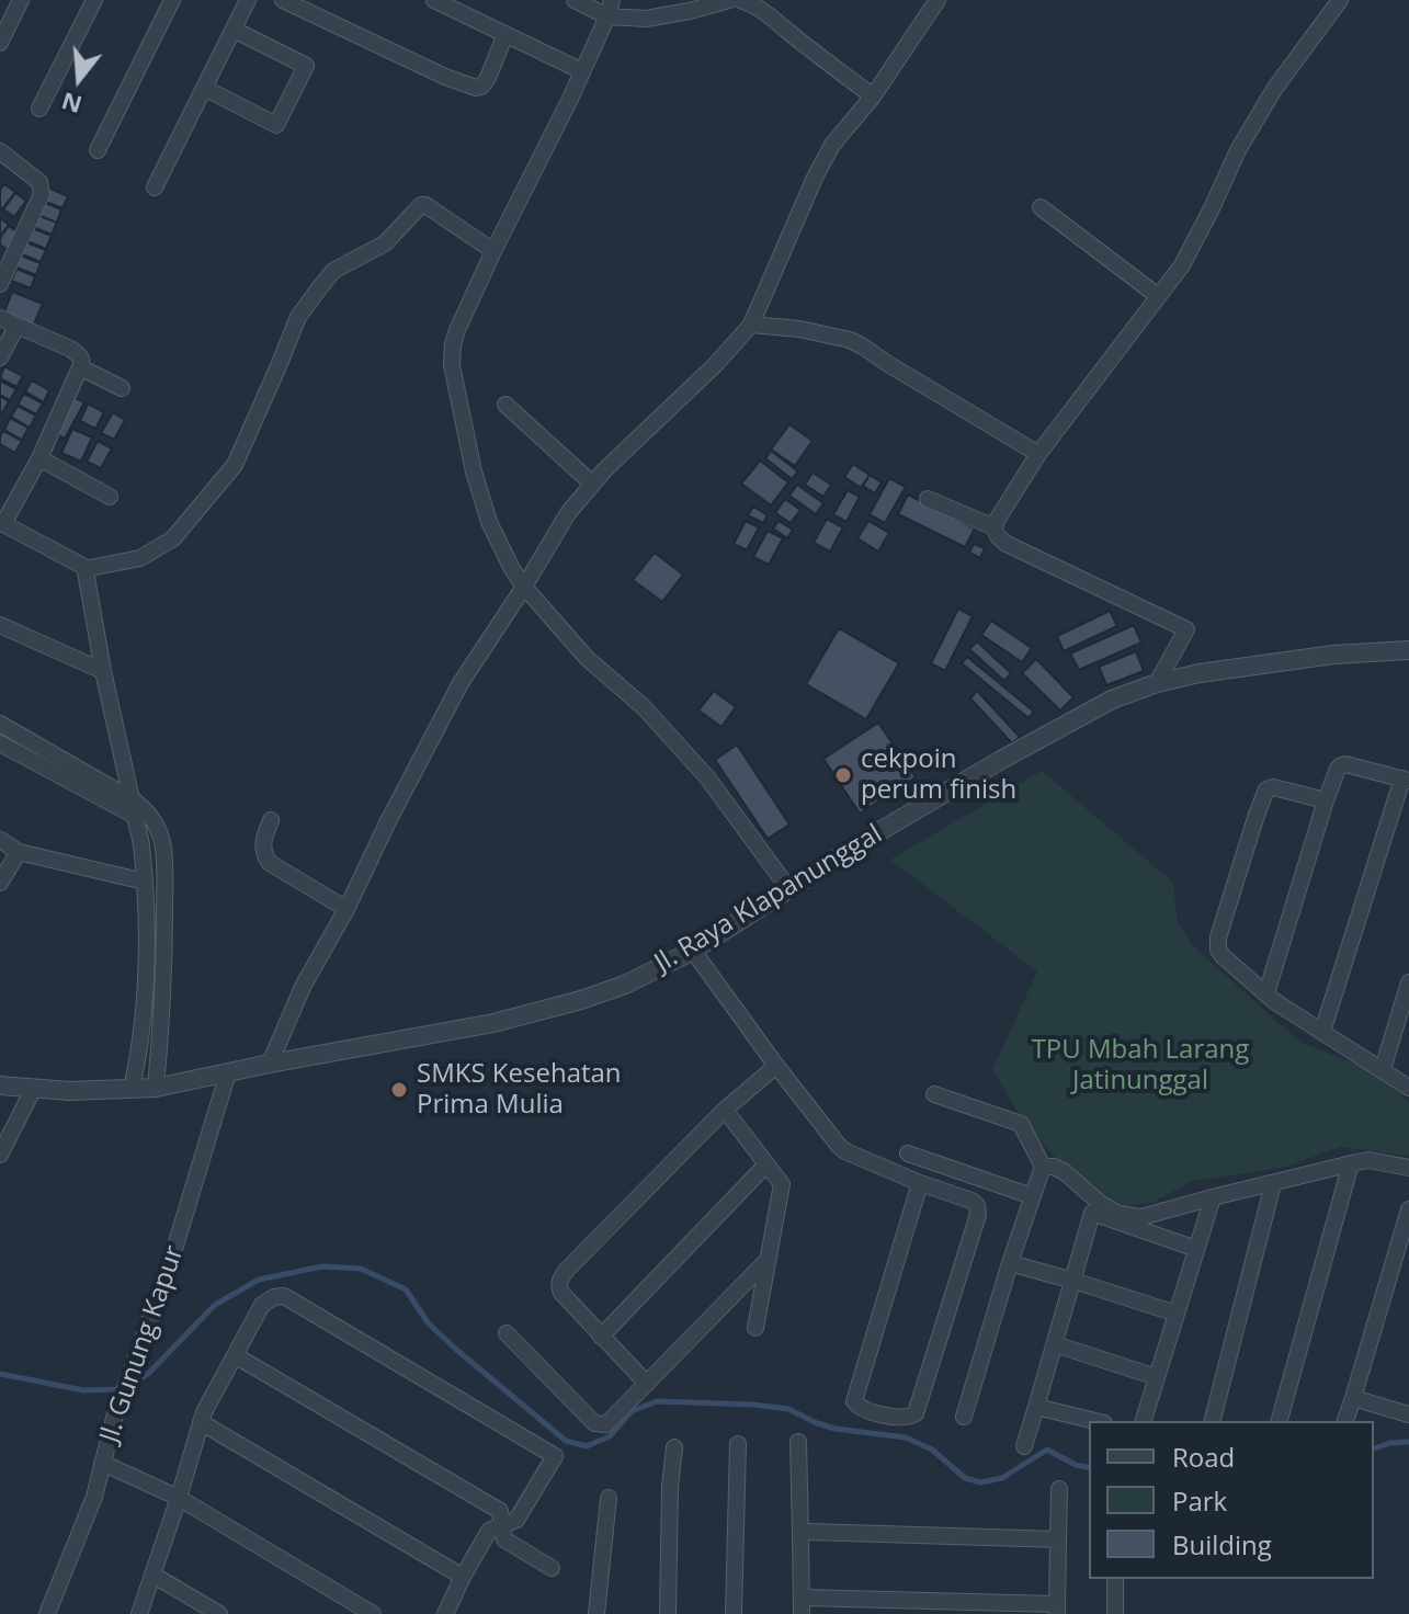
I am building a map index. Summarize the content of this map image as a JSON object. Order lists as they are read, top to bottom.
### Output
{
  "streets": {
    "street": ["Jl. Raya Klapanunggal", "Jl. Gunung Kapur"]
  },
  "crossings": [
    ["Jl. Raya Klapanunggal", "Jl. Gunung Kapur"]
  ],
  "parks": ["TPU Mbah Larang Jatinunggal"],
  "places": ["cekpoin perum finish", "SMKS Kesehatan Prima Mulia"],
  "legend": ["Road", "Park", "Building"],
  "north": "bottom"
}
